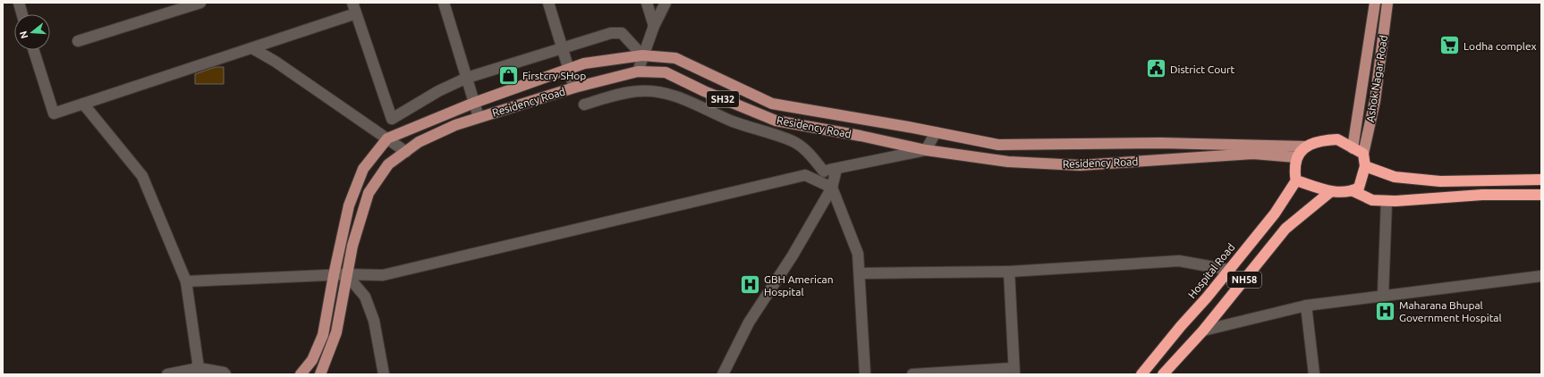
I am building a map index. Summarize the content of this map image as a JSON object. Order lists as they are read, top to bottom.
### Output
{
  "streets": {
    "highway": ["Hospital Road", "NH58"],
    "main road": ["Ashok Nagar Road", "SH32", "Residency Road"]
  },
  "crossings": [
    ["Ashok Nagar Road", "Residency Road"],
    ["Ashok Nagar Road", "Hospital Road"],
    ["Ashok Nagar Road", "NH58"],
    ["Residency Road", "Hospital Road"],
    ["Residency Road", "NH58"],
    ["Hospital Road", "NH58"]
  ],
  "places": {
    "supermarket": ["Lodha complex"],
    "public building": ["District Court"],
    "shop": ["Firstcry SHop"],
    "hospital": ["GBH American Hospital", "Maharana Bhupal Government Hospital"]
  },
  "north": "left"
}
